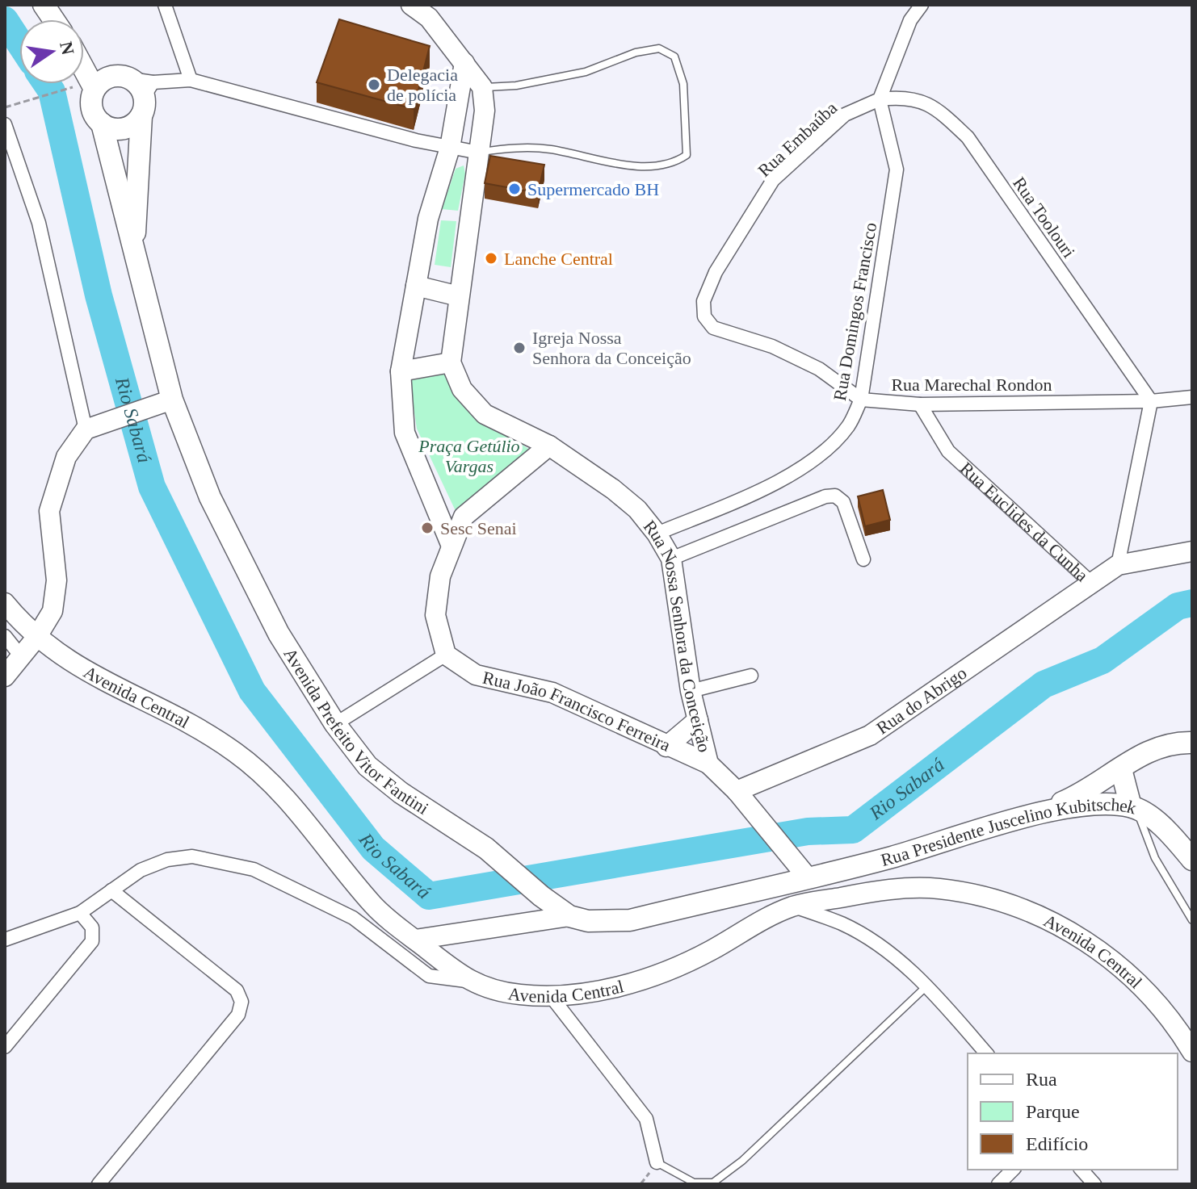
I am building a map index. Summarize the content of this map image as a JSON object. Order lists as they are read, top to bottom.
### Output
{
  "streets": {
    "main road": ["Avenida Prefeito Vitor Fantini", "Rua Presidente Juscelino Kubitschek"],
    "street": [
      "Rua Embaúba",
      "Rua Toolouri",
      "Rua Domingos Francisco",
      "Rua Marechal Rondon",
      "Rua Euclides da Cunha",
      "Rua Nossa Senhora da Conceição",
      "Avenida Central",
      "Rua do Abrigo",
      "Rua João Francisco Ferreira"
    ]
  },
  "crossings": [
    ["Rua Embaúba", "Rua Toolouri"],
    ["Rua Embaúba", "Rua Domingos Francisco"],
    ["Rua Embaúba", "Rua Marechal Rondon"],
    ["Rua Toolouri", "Rua Domingos Francisco"],
    ["Rua Toolouri", "Rua Marechal Rondon"],
    ["Rua Domingos Francisco", "Rua Marechal Rondon"],
    ["Rua Domingos Francisco", "Rua Nossa Senhora da Conceição"],
    ["Rua Marechal Rondon", "Rua Euclides da Cunha"],
    ["Rua Euclides da Cunha", "Rua do Abrigo"],
    ["Rua Nossa Senhora da Conceição", "Rua do Abrigo"],
    ["Rua Nossa Senhora da Conceição", "Rua João Francisco Ferreira"],
    ["Rua Nossa Senhora da Conceição", "Avenida Prefeito Vitor Fantini"],
    ["Rua Nossa Senhora da Conceição", "Rua Presidente Juscelino Kubitschek"],
    ["Avenida Prefeito Vitor Fantini", "Rua Presidente Juscelino Kubitschek"]
  ],
  "water": ["Rio Sabará"],
  "parks": ["Praça Getúlio Vargas"],
  "places": [
    "Delegacia de polícia",
    "Supermercado BH",
    "Lanche Central",
    "Igreja Nossa Senhora da Conceição",
    "Sesc Senai"
  ],
  "legend": ["Rua", "Parque", "Edifício"],
  "north": "right"
}
